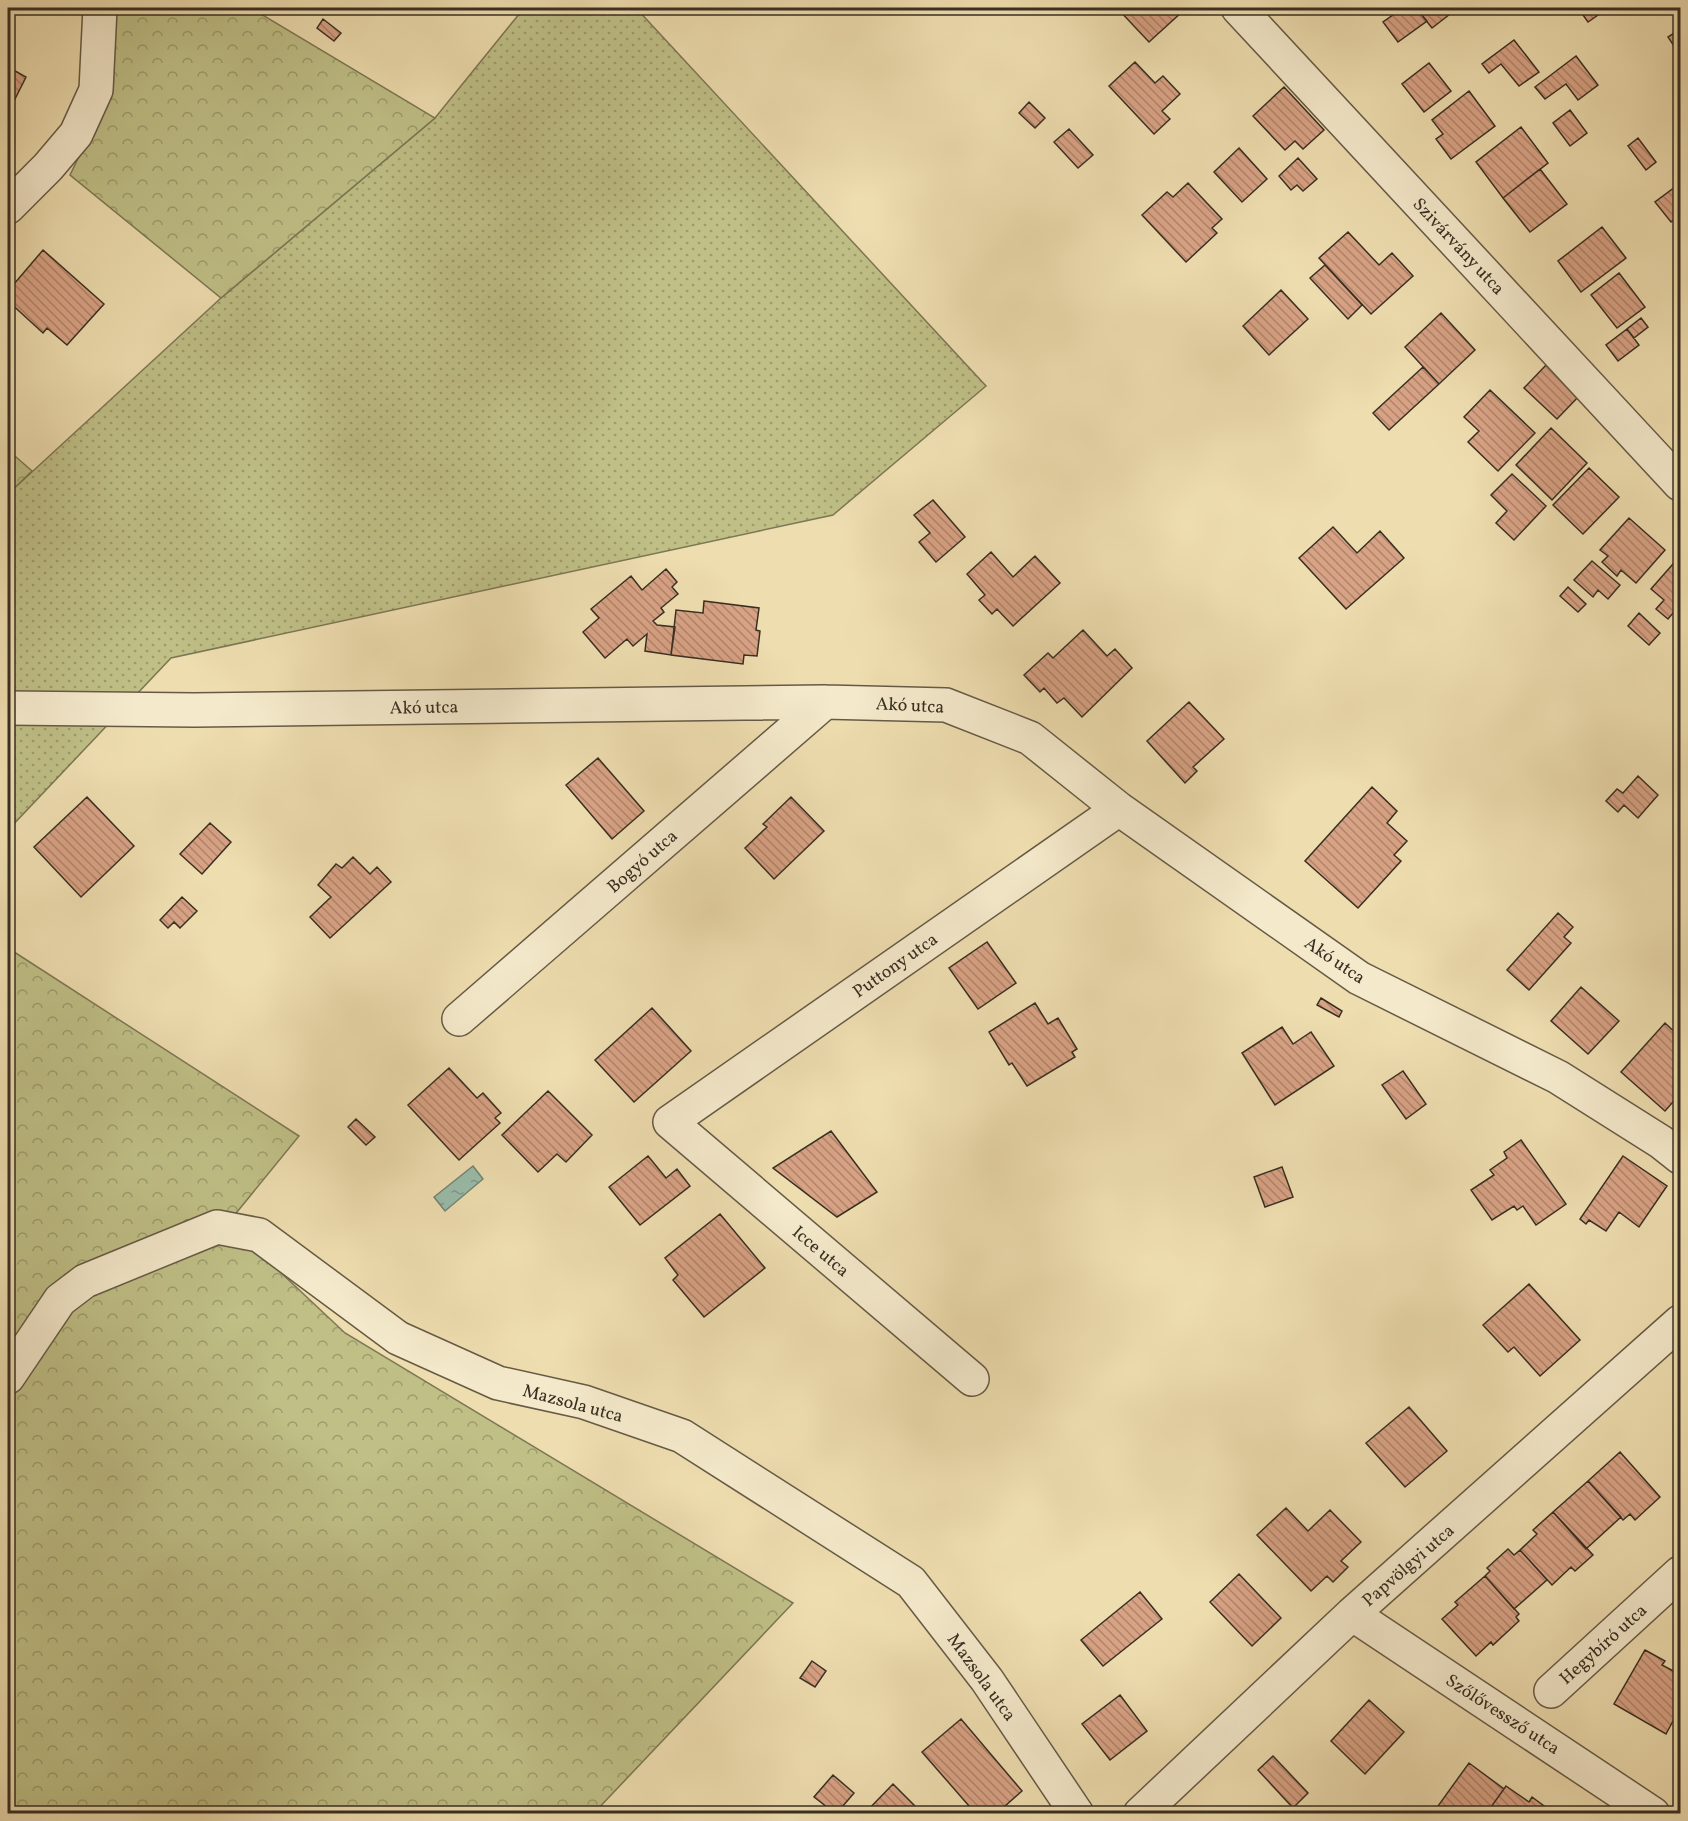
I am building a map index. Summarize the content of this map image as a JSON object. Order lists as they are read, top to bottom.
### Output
{
  "streets": {
    "street": [
      "Szivárvány utca",
      "Akó utca",
      "Bogyó utca",
      "Puttony utca",
      "Icce utca",
      "Mazsola utca",
      "Papvölgyi utca",
      "Hegybíró utca",
      "Szőlővessző utca"
    ]
  },
  "crossings": [
    ["Akó utca", "Bogyó utca"],
    ["Akó utca", "Puttony utca"],
    ["Puttony utca", "Icce utca"],
    ["Papvölgyi utca", "Szőlővessző utca"]
  ]
}
